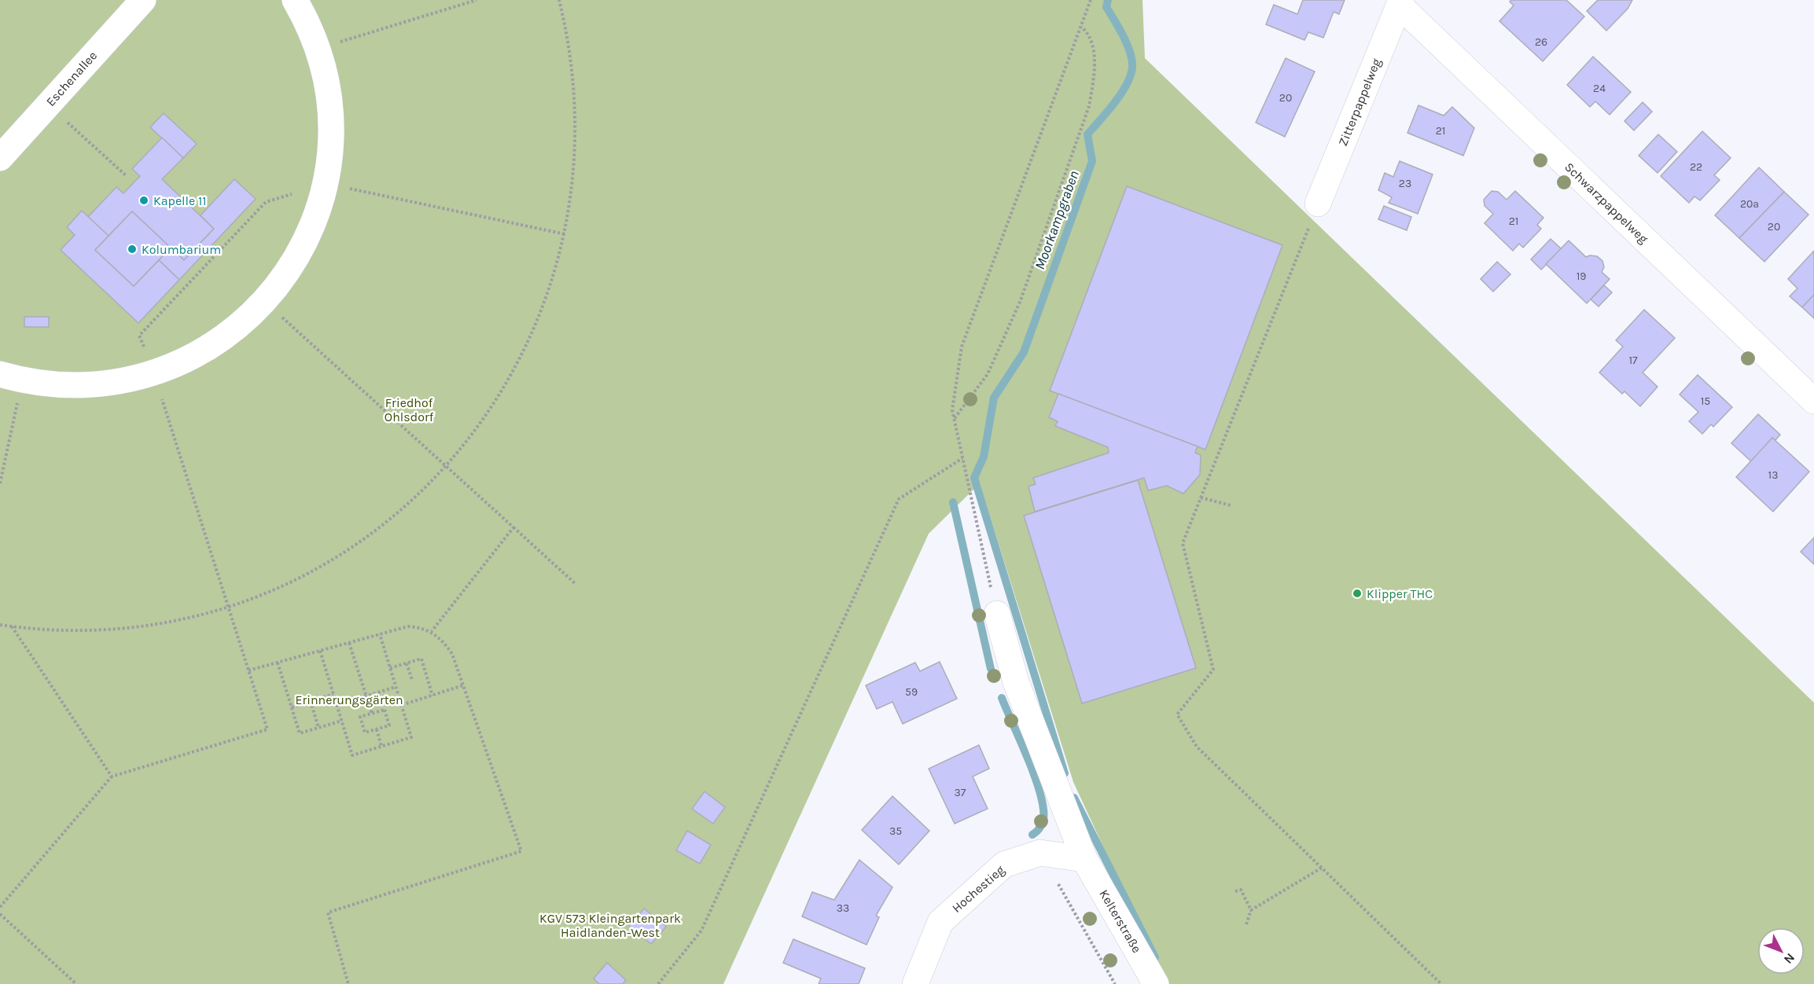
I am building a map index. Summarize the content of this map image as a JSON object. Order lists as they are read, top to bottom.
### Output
{
  "streets": {
    "street": [
      "Eschenallee",
      "Zitterpappelweg",
      "Schwarzpappelweg",
      "Hochestieg",
      "Kelterstraße"
    ]
  },
  "crossings": [
    ["Zitterpappelweg", "Schwarzpappelweg"],
    ["Hochestieg", "Kelterstraße"]
  ],
  "water": ["Moorkampgraben"],
  "parks": ["Friedhof Ohlsdorf", "Erinnerungsgärten", "KGV 573 Kleingartenpark Haidlanden-West"],
  "places": ["Kapelle 11", "Kolumbarium", "Klipper THC"],
  "house_numbers": [
    "26",
    "24",
    "20",
    "21",
    "22",
    "23",
    "20a",
    "21",
    "20",
    "19",
    "17",
    "15",
    "13",
    "59",
    "37",
    "35",
    "33"
  ],
  "north": "bottom right"
}
